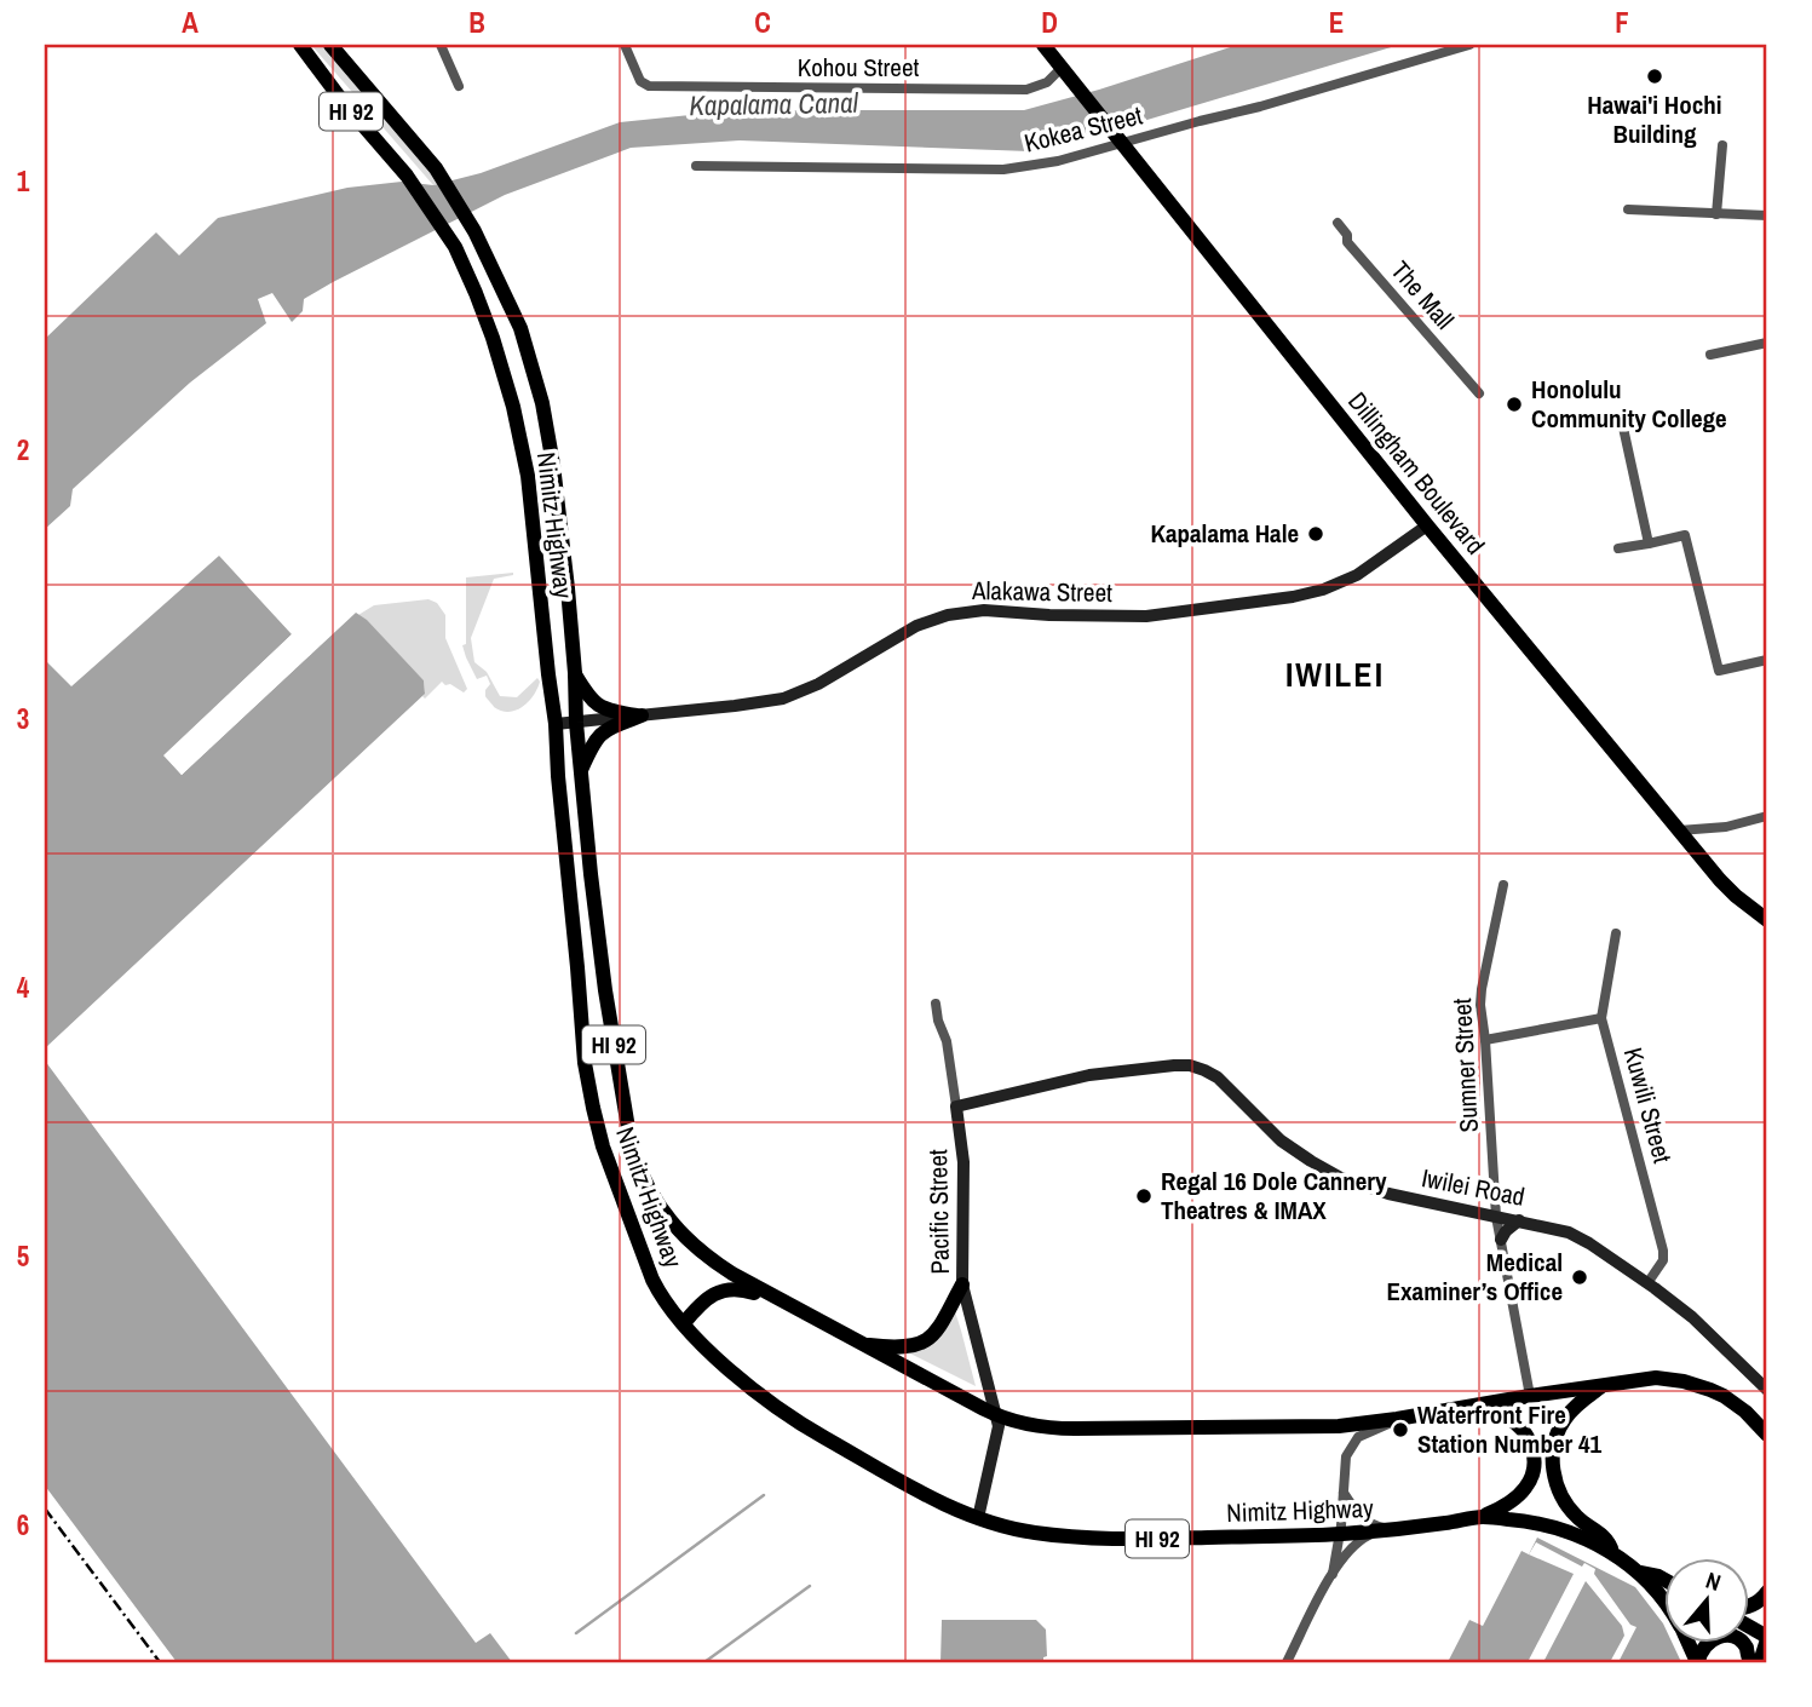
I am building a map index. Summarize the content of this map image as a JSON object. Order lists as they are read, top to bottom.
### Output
{
  "streets": {
    "main road": ["HI 92", "Dillingham Boulevard", "Nimitz Highway"],
    "street": [
      "Kohou Street",
      "Kokea Street",
      "The Mall",
      "Alakawa Street",
      "Sumner Street",
      "Kuwili Street",
      "Iwilei Road",
      "Pacific Street"
    ]
  },
  "crossings": [
    ["Kohou Street", "Dillingham Boulevard"],
    ["Kokea Street", "Dillingham Boulevard"],
    ["Dillingham Boulevard", "Alakawa Street"],
    ["Nimitz Highway", "Alakawa Street"],
    ["Nimitz Highway", "Sumner Street"],
    ["Nimitz Highway", "Pacific Street"],
    ["Sumner Street", "Iwilei Road"],
    ["Kuwili Street", "Iwilei Road"],
    ["Iwilei Road", "Pacific Street"]
  ],
  "districts": ["IWILEI"],
  "water": ["Kapalama Canal"],
  "places": [
    "Hawai'i Hochi Building",
    "Honolulu Community College",
    "Kapalama Hale",
    "Regal 16 Dole Cannery Theatres & IMAX",
    "Medical Examiner’s Office",
    "Waterfront Fire Station Number 41"
  ],
  "north": "top",
  "grid": {
    "columns": [
      "A",
      "B",
      "C",
      "D",
      "E",
      "F"
    ],
    "rows": [
      "1",
      "2",
      "3",
      "4",
      "5",
      "6"
    ]
  }
}
